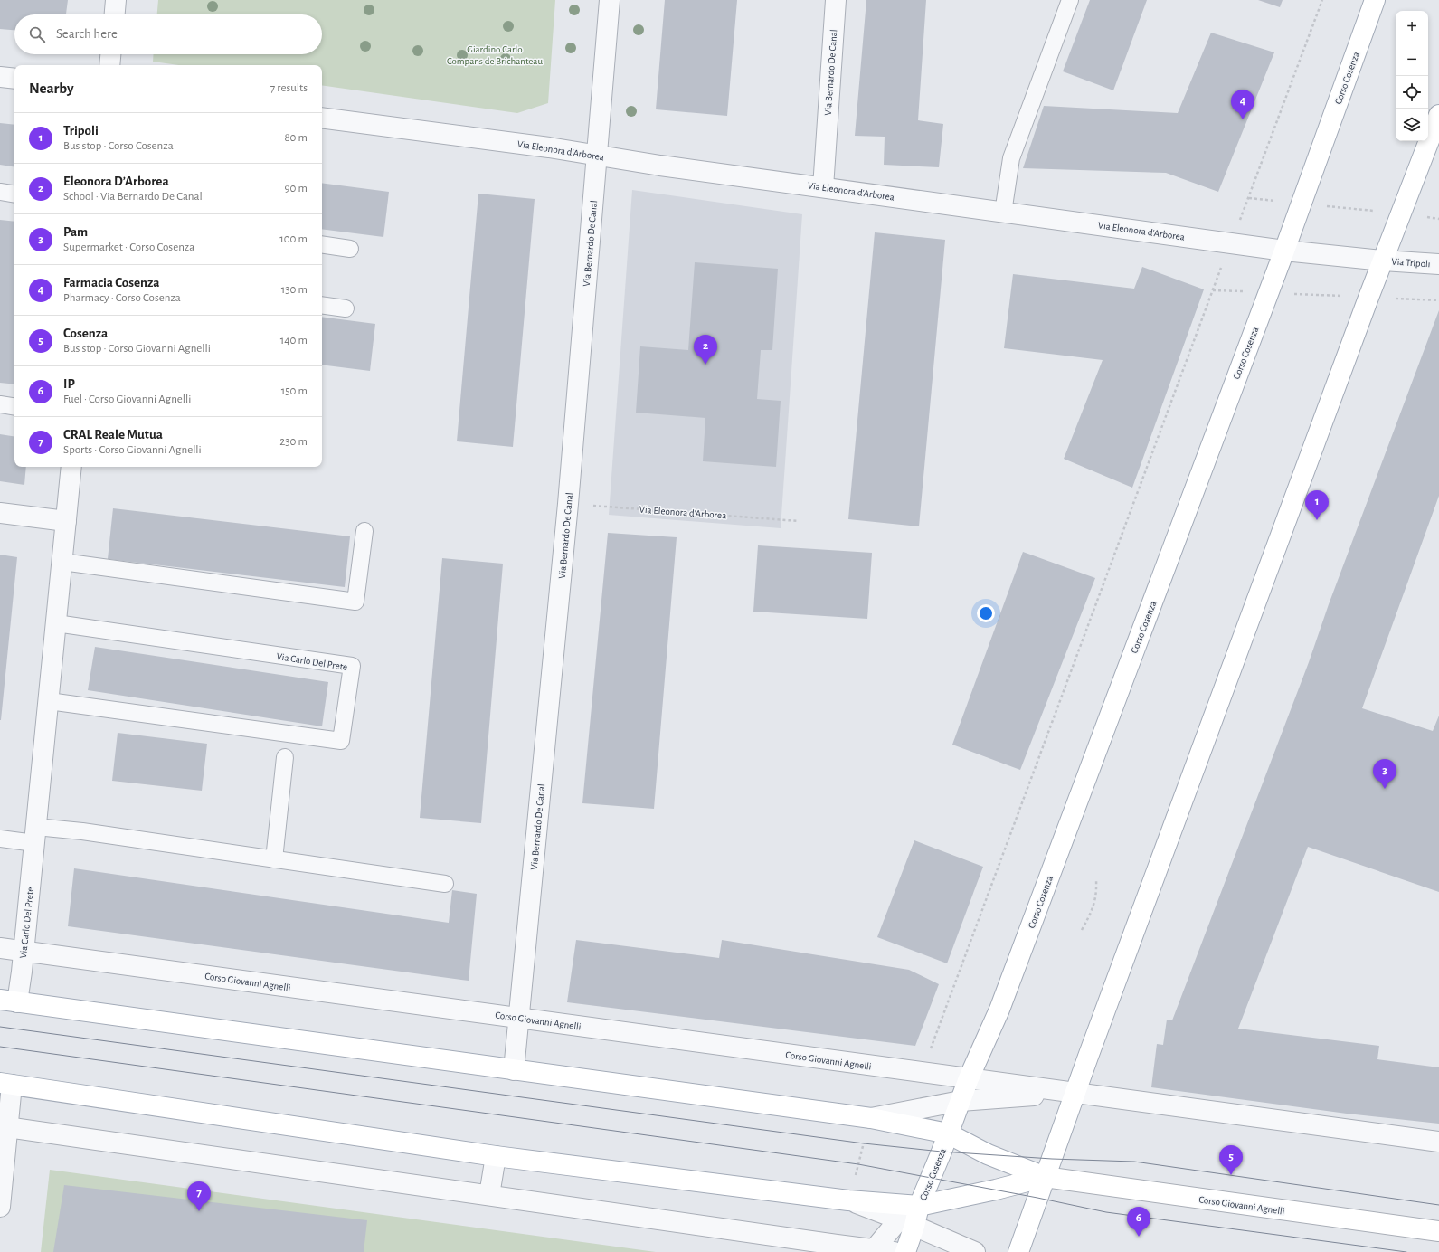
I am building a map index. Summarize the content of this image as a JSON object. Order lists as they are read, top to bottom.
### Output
{
  "streets": {
    "main road": ["Corso Cosenza", "Corso Giovanni Agnelli"],
    "street": [
      "Via Bernardo De Canal",
      "Via Eleonora d'Arborea",
      "Via Tripoli",
      "Via Carlo Del Prete"
    ]
  },
  "crossings": [
    ["Via Bernardo De Canal", "Via Eleonora d'Arborea"],
    ["Via Bernardo De Canal", "Corso Giovanni Agnelli"],
    ["Corso Cosenza", "Via Eleonora d'Arborea"],
    ["Corso Cosenza", "Corso Giovanni Agnelli"],
    ["Via Eleonora d'Arborea", "Via Tripoli"],
    ["Via Carlo Del Prete", "Corso Giovanni Agnelli"]
  ],
  "parks": ["Giardino Carlo Compans de Brichanteau"],
  "page": {
    "map_buttons": ["+", "−"],
    "search": "Search here",
    "heading": ["Nearby", "7 results"],
    "pins": [
      "4",
      "2",
      "1",
      "3",
      "5",
      "7",
      "6"
    ],
    "list": [
      {
        "mark": "1",
        "name": "Tripoli",
        "note": "Bus stop · Corso Cosenza",
        "value": "80 m"
      },
      {
        "mark": "2",
        "name": "Eleonora D’Arborea",
        "note": "School · Via Bernardo De Canal",
        "value": "90 m"
      },
      {
        "mark": "3",
        "name": "Pam",
        "note": "Supermarket · Corso Cosenza",
        "value": "100 m"
      },
      {
        "mark": "4",
        "name": "Farmacia Cosenza",
        "note": "Pharmacy · Corso Cosenza",
        "value": "130 m"
      },
      {
        "mark": "5",
        "name": "Cosenza",
        "note": "Bus stop · Corso Giovanni Agnelli",
        "value": "140 m"
      },
      {
        "mark": "6",
        "name": "IP",
        "note": "Fuel · Corso Giovanni Agnelli",
        "value": "150 m"
      },
      {
        "mark": "7",
        "name": "CRAL Reale Mutua",
        "note": "Sports · Corso Giovanni Agnelli",
        "value": "230 m"
      }
    ]
  }
}
